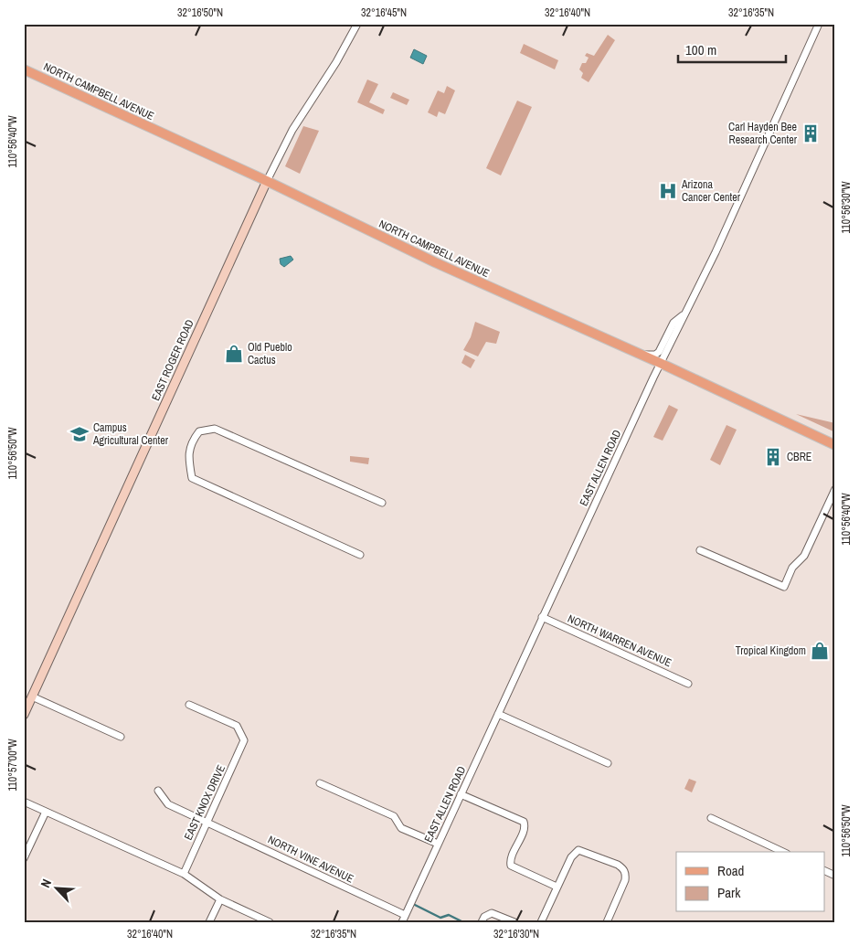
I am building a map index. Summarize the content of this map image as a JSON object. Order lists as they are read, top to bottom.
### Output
{
  "streets": {
    "main road": ["NORTH CAMPBELL AVENUE"],
    "street": [
      "EAST ROGER ROAD",
      "EAST ALLEN ROAD",
      "NORTH WARREN AVENUE",
      "EAST KNOX DRIVE",
      "NORTH VINE AVENUE"
    ]
  },
  "crossings": [
    ["NORTH CAMPBELL AVENUE", "EAST ROGER ROAD"],
    ["NORTH CAMPBELL AVENUE", "EAST ALLEN ROAD"],
    ["EAST ALLEN ROAD", "NORTH WARREN AVENUE"],
    ["EAST ALLEN ROAD", "NORTH VINE AVENUE"],
    ["EAST KNOX DRIVE", "NORTH VINE AVENUE"]
  ],
  "places": {
    "building": ["Carl Hayden Bee Research Center", "CBRE"],
    "hospital": ["Arizona Cancer Center"],
    "shop": ["Old Pueblo Cactus", "Tropical Kingdom"],
    "school or university": ["Campus Agricultural Center"]
  },
  "legend": ["Road", "Park"],
  "scale_bar": "100 m",
  "north": "top left",
  "coordinates": [
    "32°16'50\"N",
    "32°16'45\"N",
    "32°16'40\"N",
    "32°16'35\"N",
    "110°56'40\"W",
    "110°56'30\"W",
    "110°56'50\"W",
    "110°57'00\"W",
    "32°16'30\"N"
  ]
}
